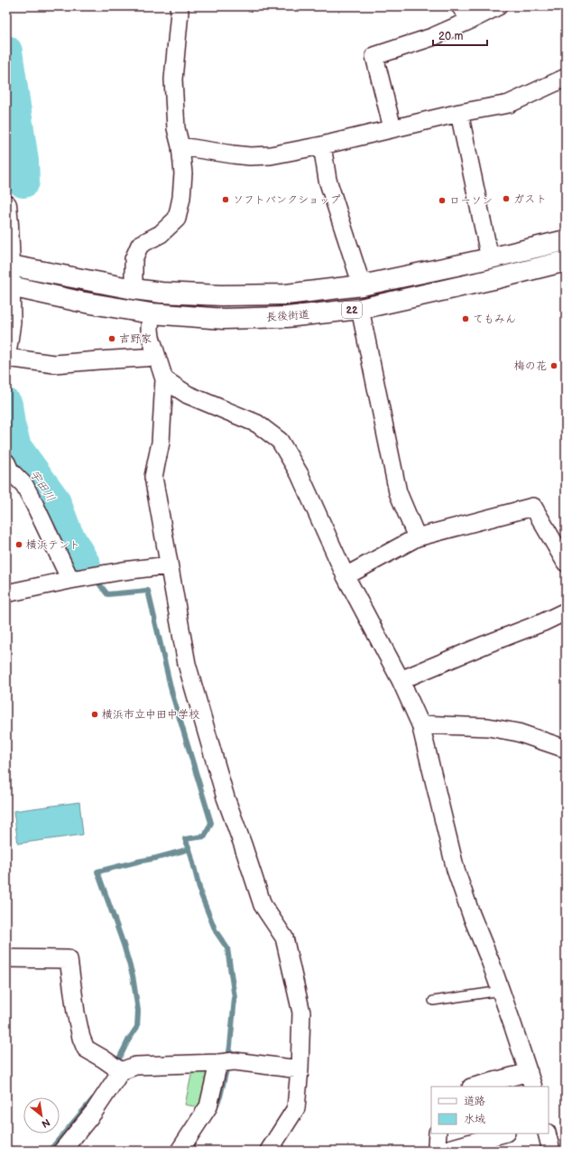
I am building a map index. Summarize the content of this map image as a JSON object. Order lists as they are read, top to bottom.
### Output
{
  "streets": {
    "main road": ["22", "長後街道"]
  },
  "water": ["宇田川"],
  "places": [
    "ガスト",
    "ソフトバンクショップ",
    "ローソン",
    "てもみん",
    "吉野家",
    "梅の花",
    "横浜テント",
    "横浜市立中田中学校"
  ],
  "legend": ["道路", "水域"],
  "scale_bar": "20 m",
  "north": "bottom right"
}
